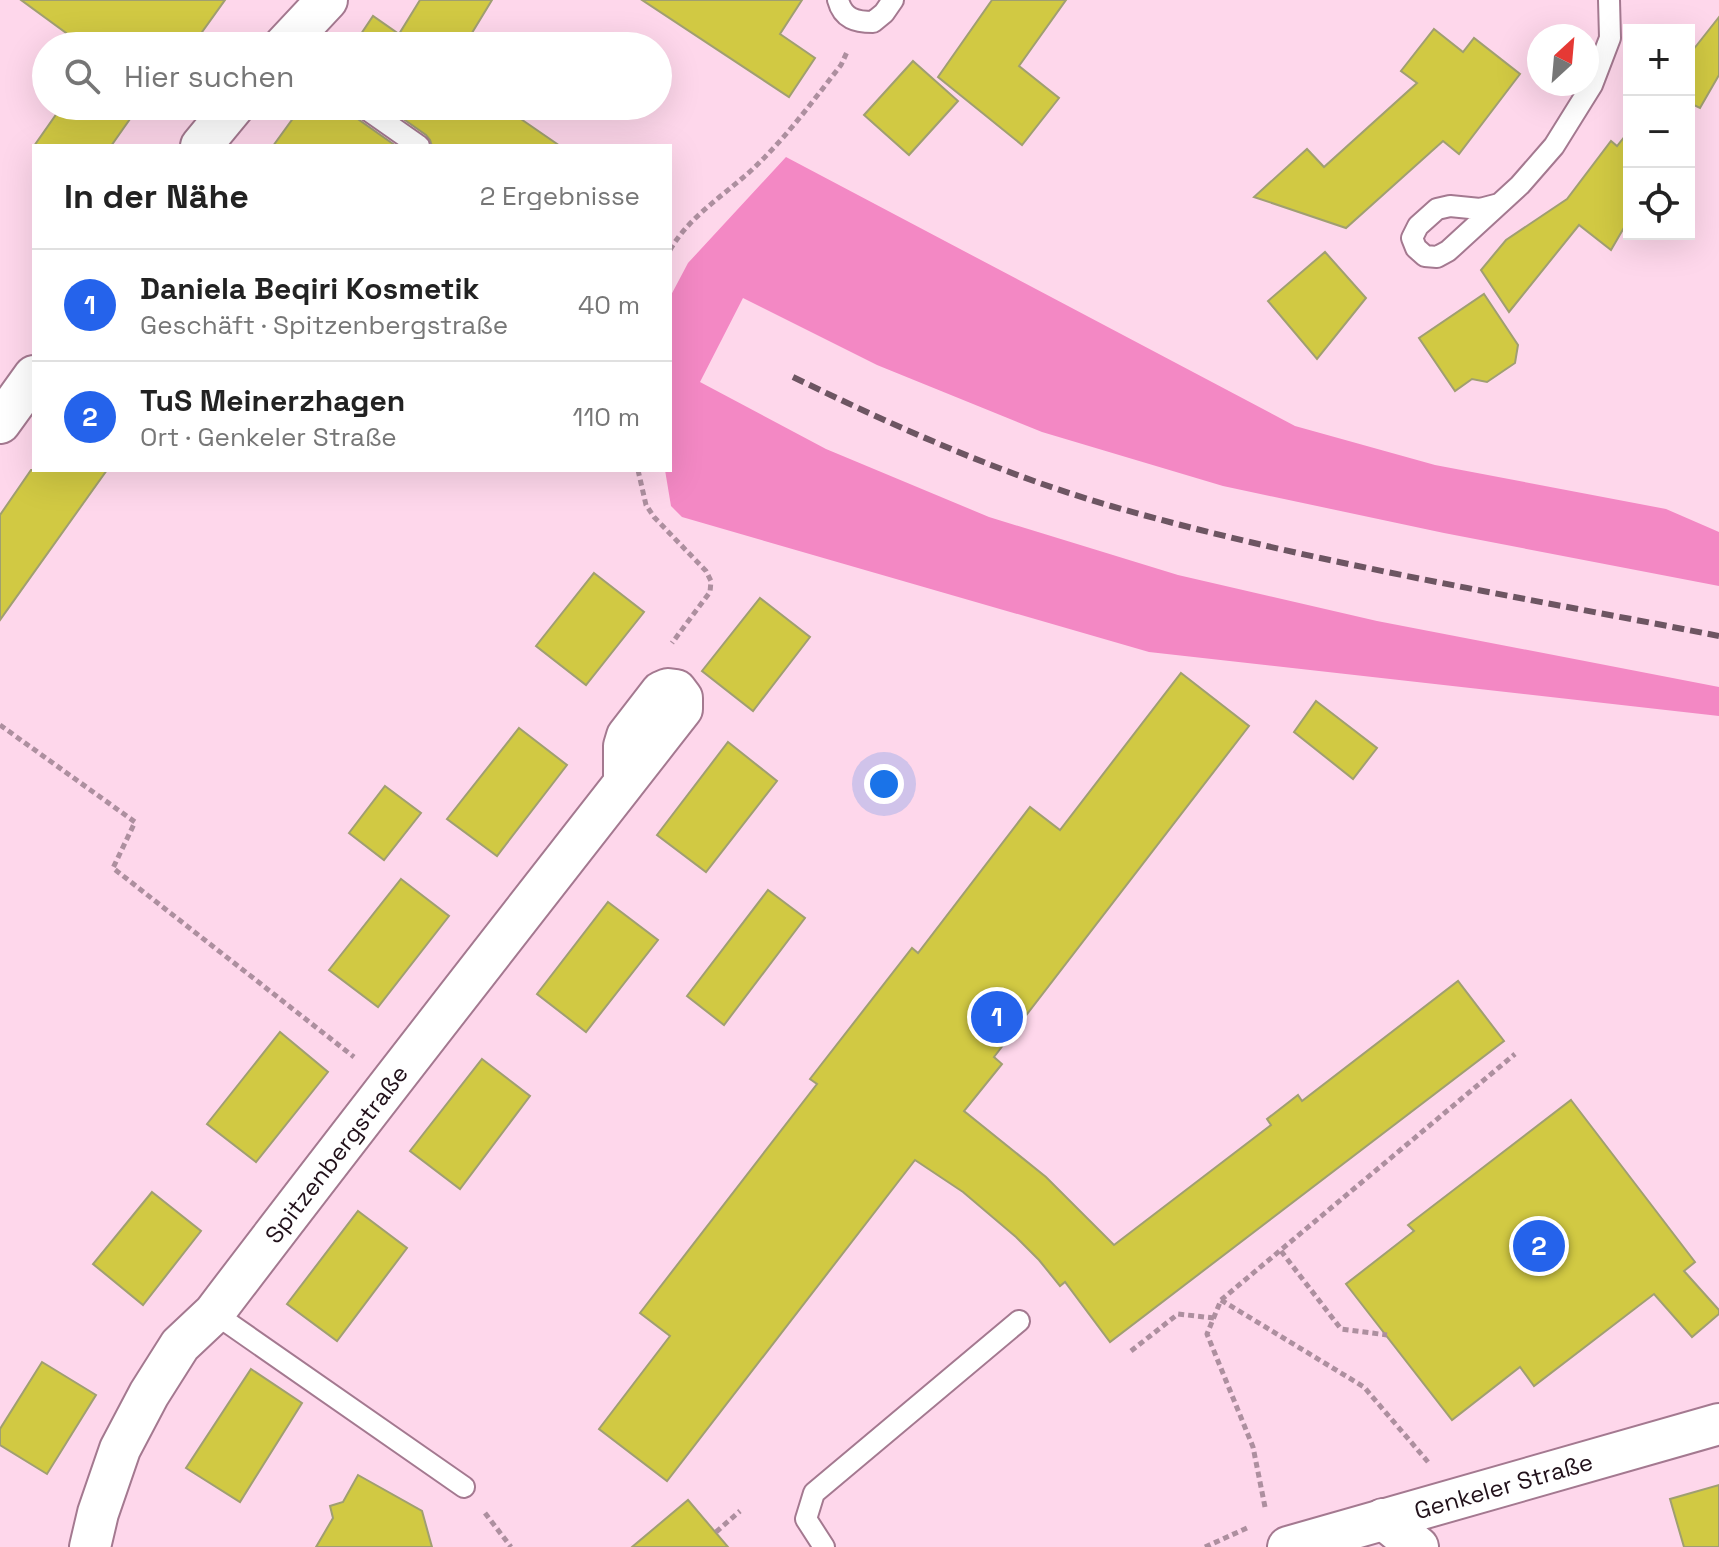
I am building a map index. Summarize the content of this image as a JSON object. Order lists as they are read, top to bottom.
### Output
{
  "streets": {
    "street": ["Spitzenbergstraße", "Genkeler Straße"]
  },
  "north": "top right",
  "page": {
    "map_buttons": ["+", "−"],
    "search": "Hier suchen",
    "heading": ["In der Nähe", "2 Ergebnisse"],
    "list": [
      {
        "mark": "1",
        "name": "Daniela Beqiri Kosmetik",
        "note": "Geschäft · Spitzenbergstraße",
        "value": "40 m"
      },
      {
        "mark": "2",
        "name": "TuS Meinerzhagen",
        "note": "Ort · Genkeler Straße",
        "value": "110 m"
      }
    ],
    "pins": ["1", "2"]
  }
}
